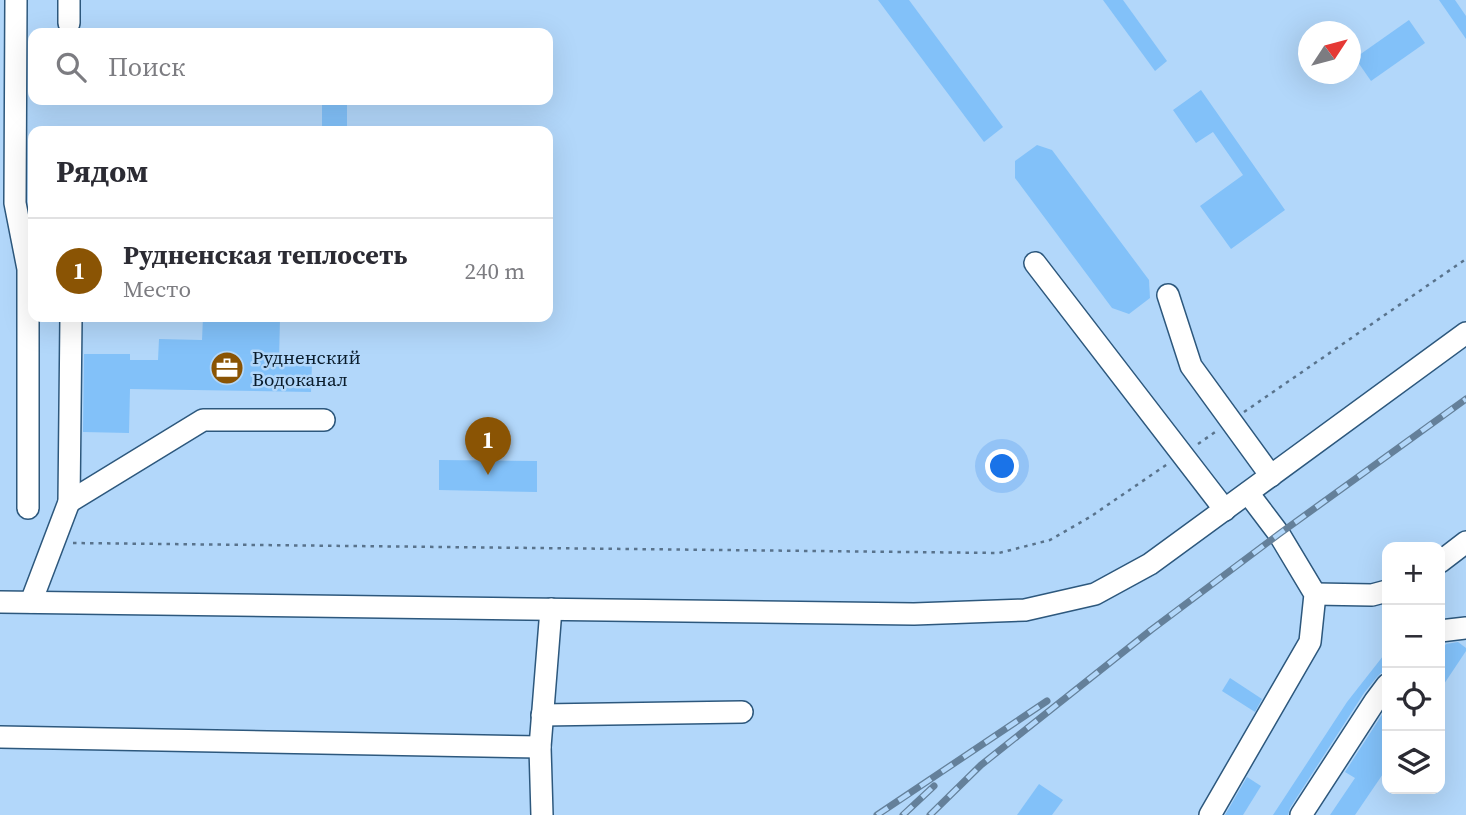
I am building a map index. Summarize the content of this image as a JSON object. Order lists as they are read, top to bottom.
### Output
{
  "places": {
    "office": ["Рудненский Водоканал"]
  },
  "north": "top right",
  "page": {
    "search": "Поиск",
    "heading": "Рядом",
    "list": [
      {
        "mark": "1",
        "name": "Рудненская теплосеть",
        "note": "Место",
        "value": "240 m"
      }
    ],
    "pins": "1",
    "map_buttons": ["+", "−"]
  }
}
